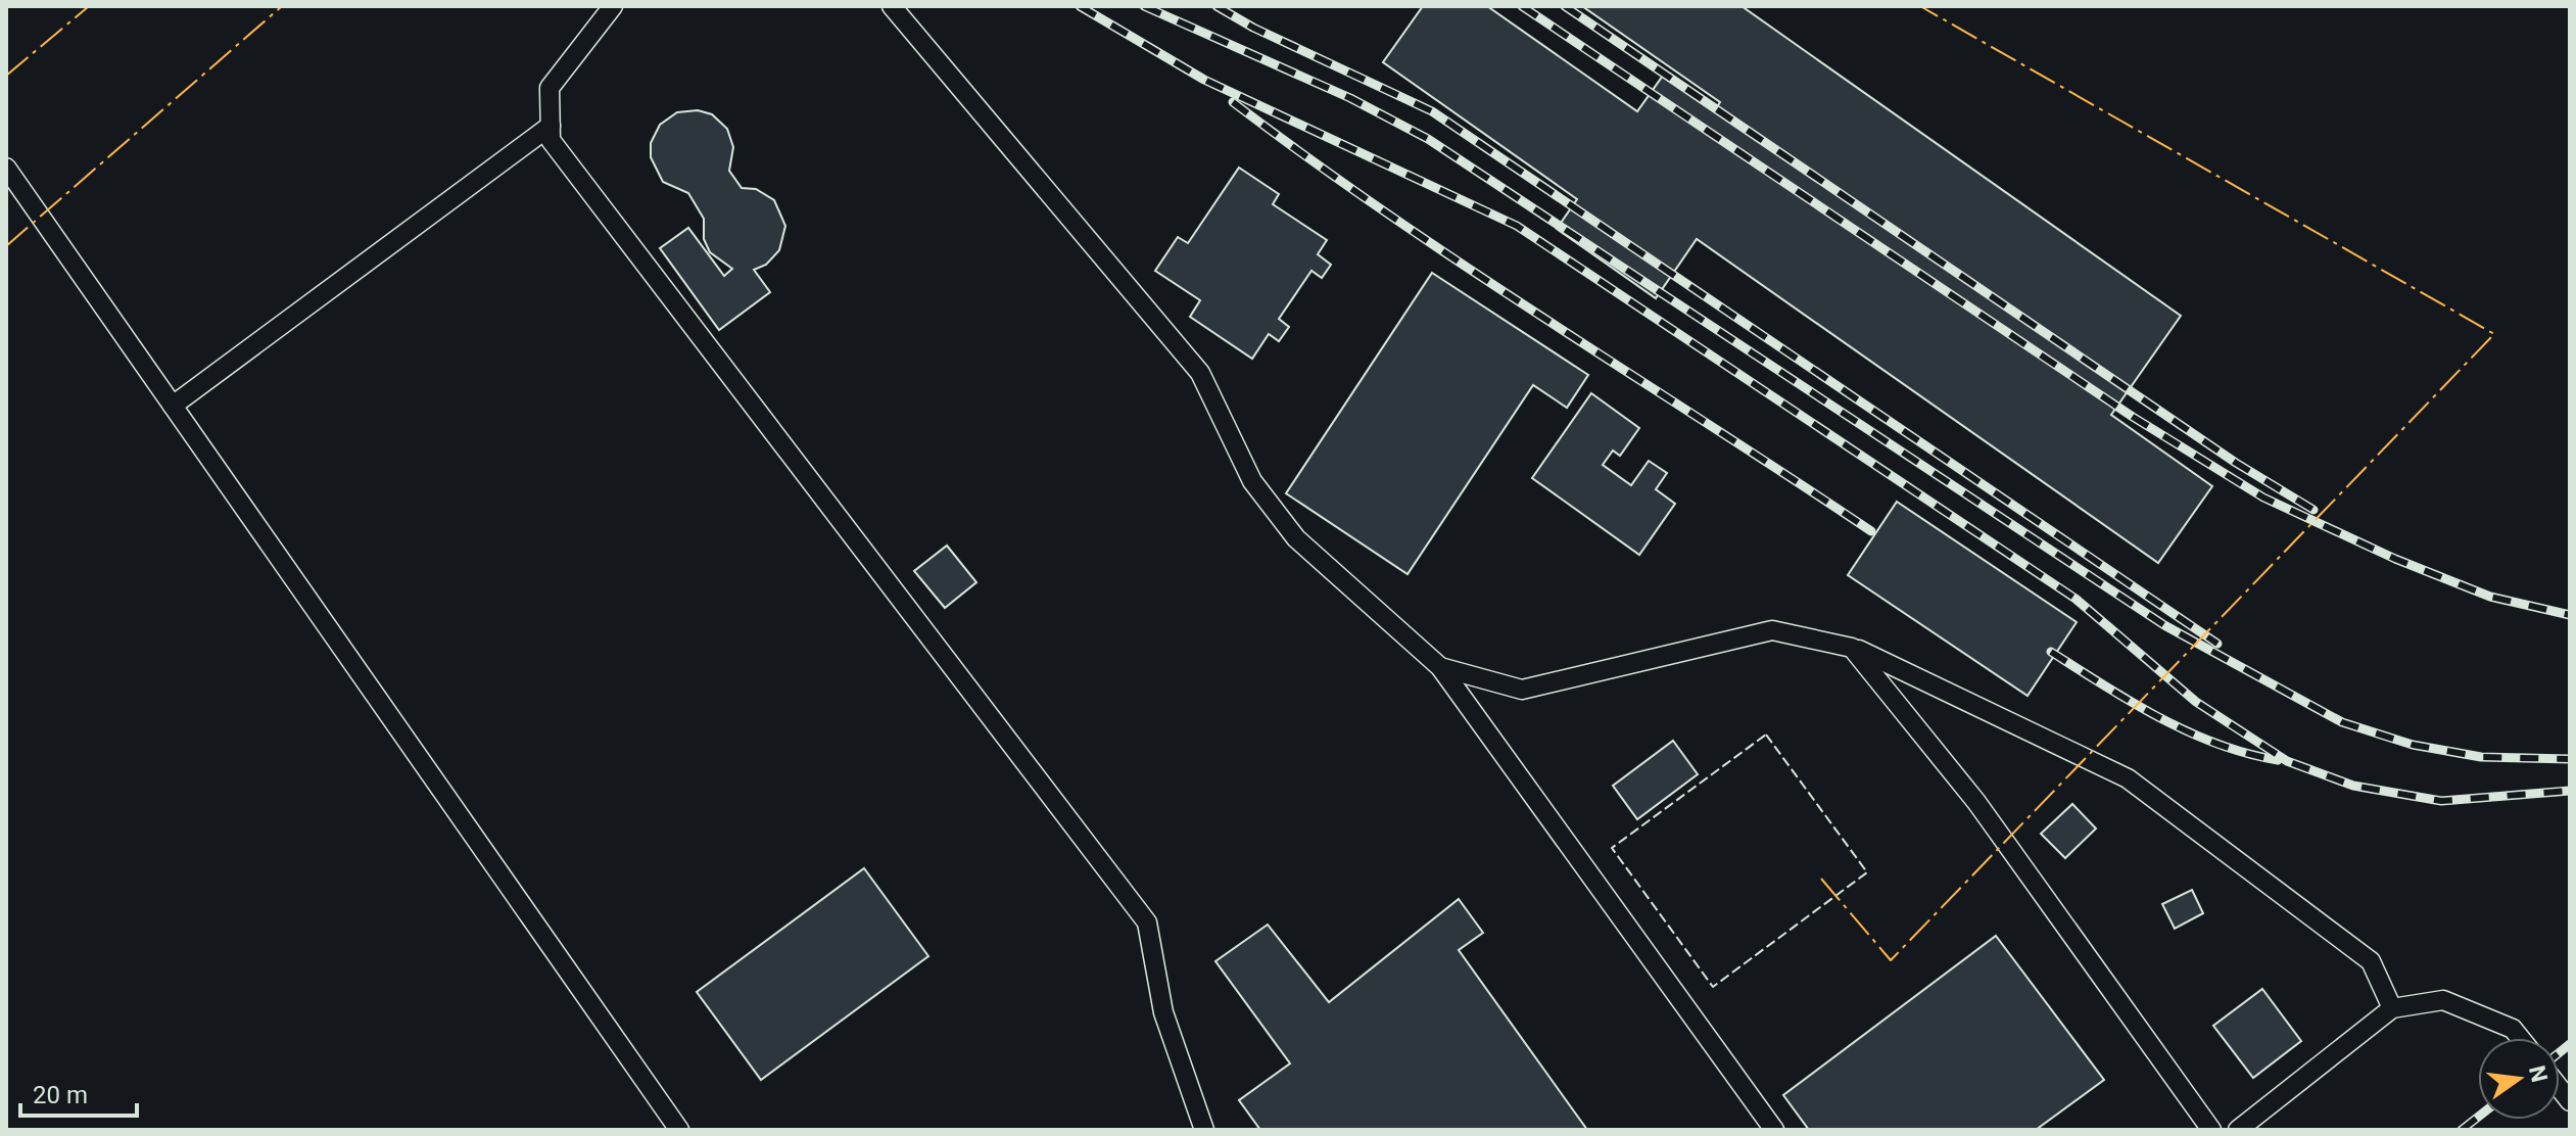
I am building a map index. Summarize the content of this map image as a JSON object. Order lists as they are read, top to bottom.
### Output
{
  "scale_bar": "20 m",
  "north": "right"
}
